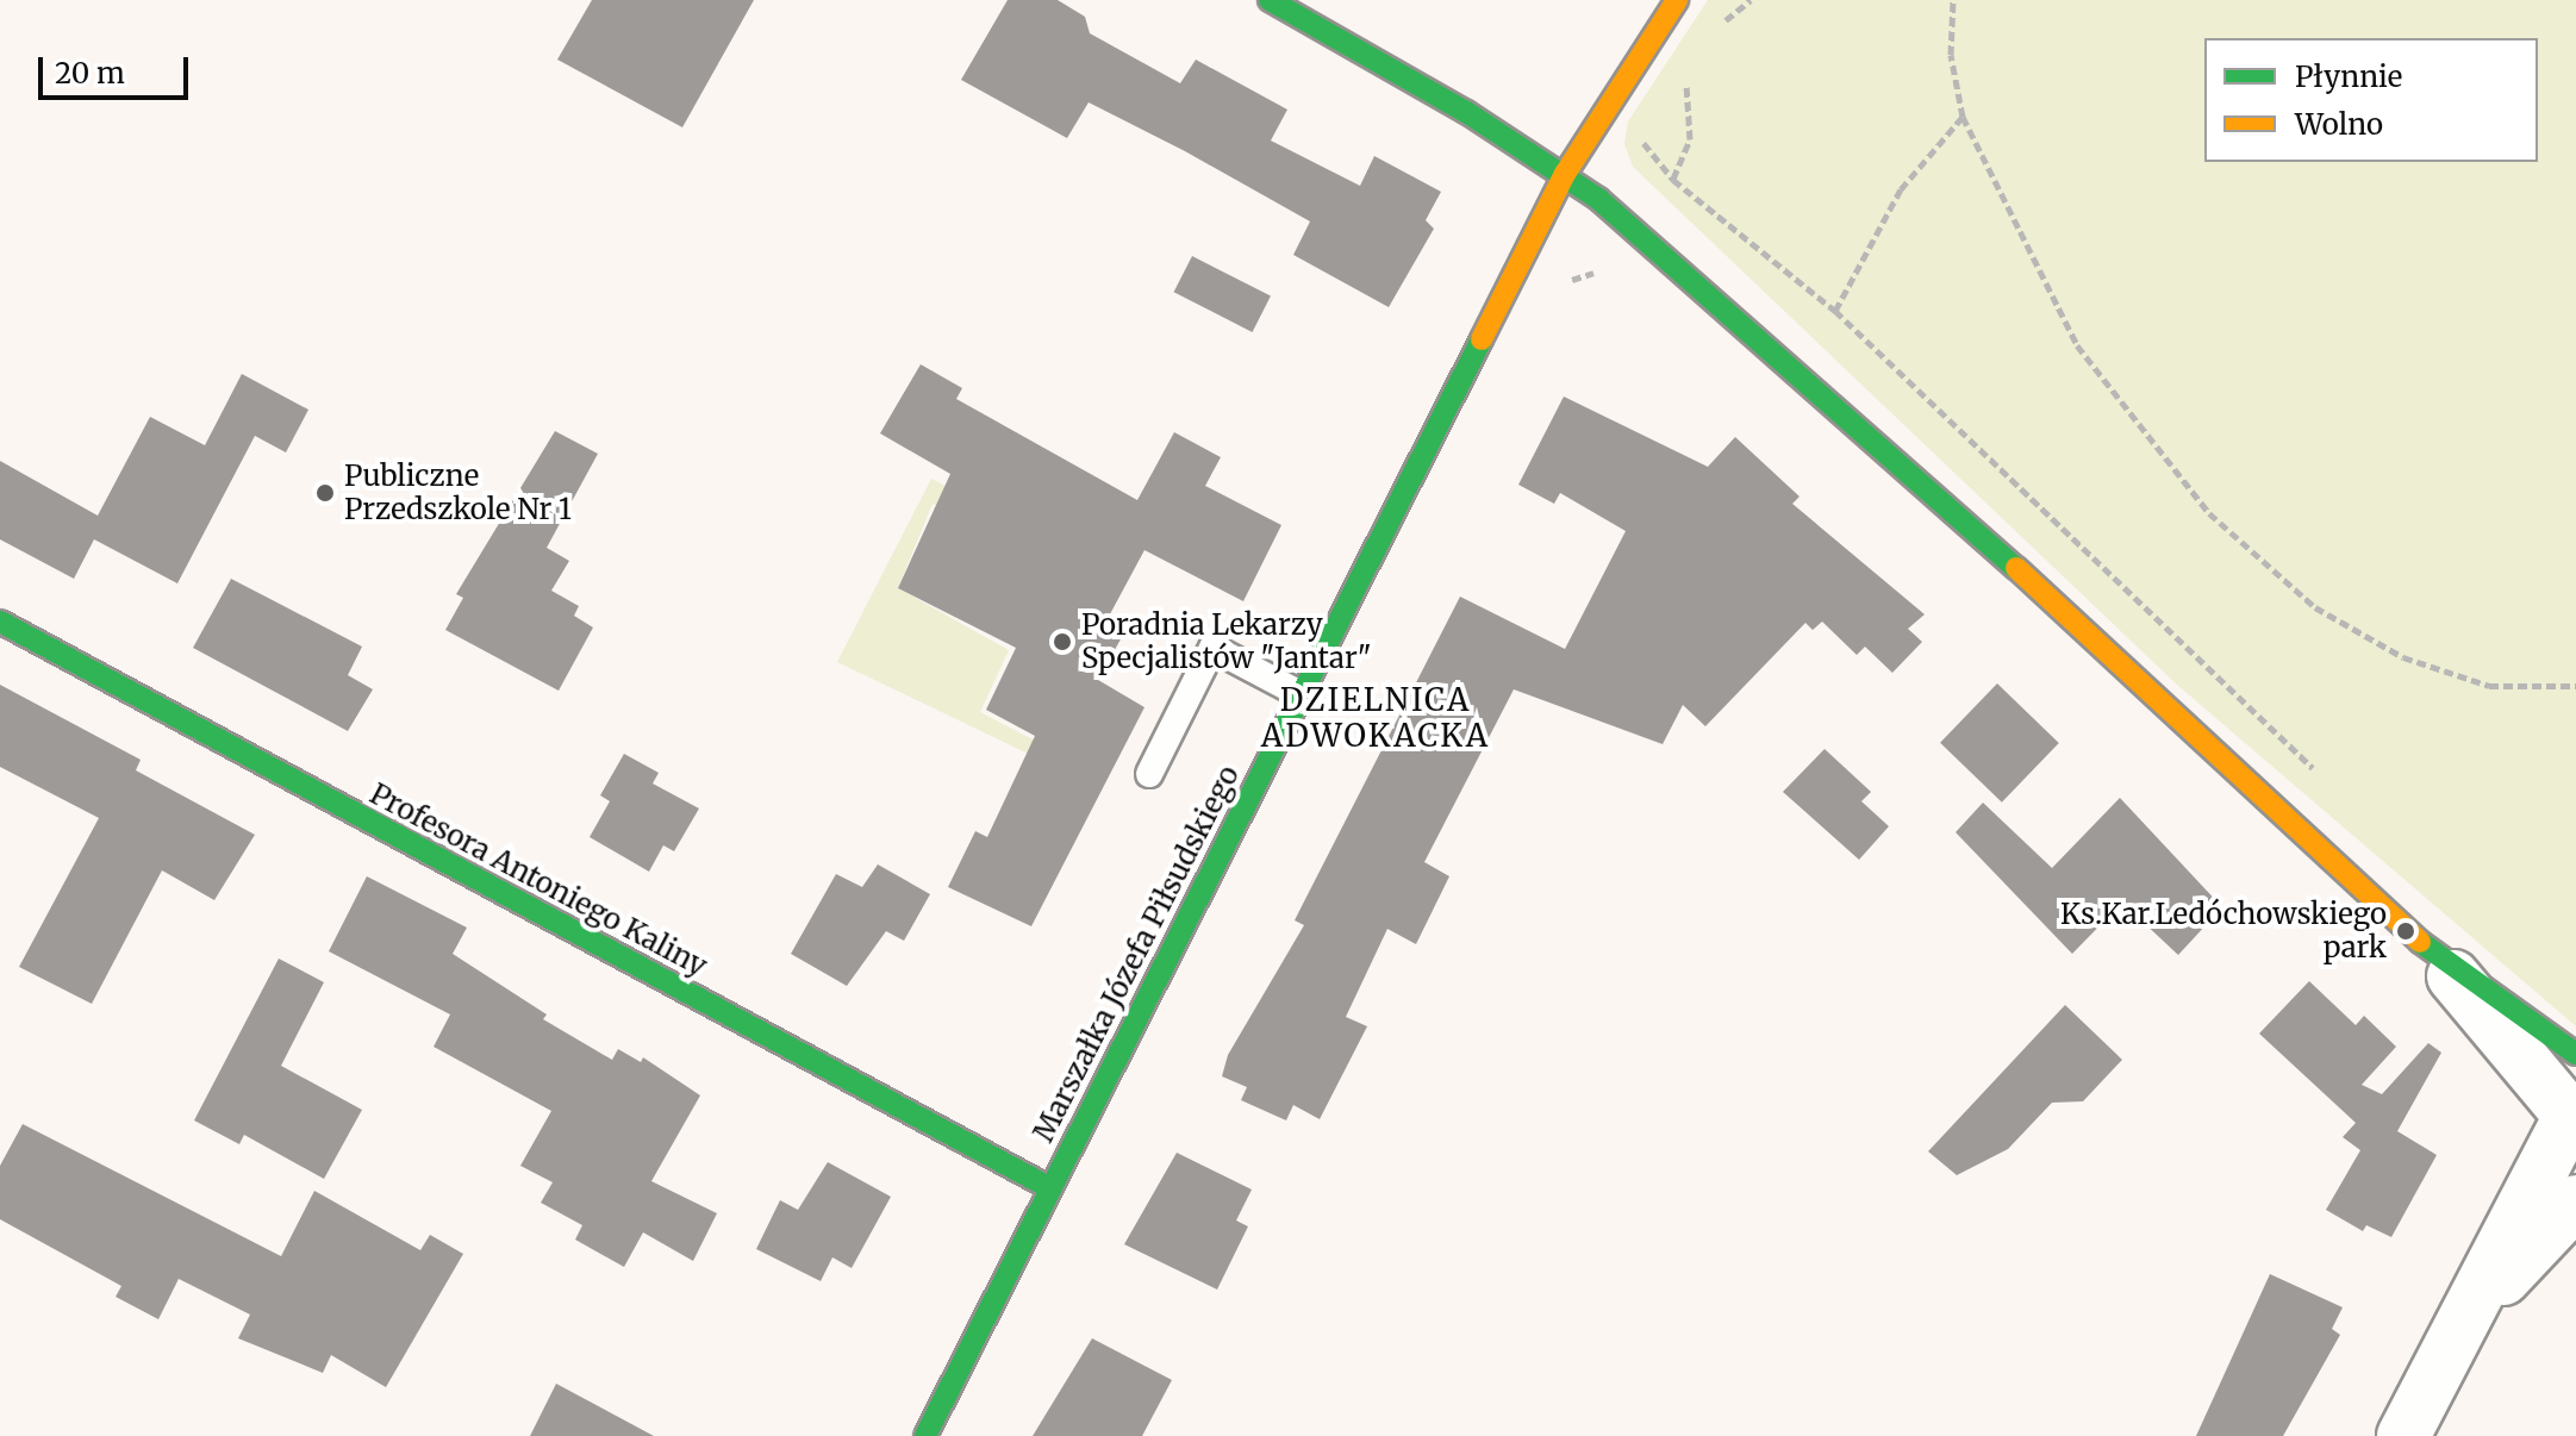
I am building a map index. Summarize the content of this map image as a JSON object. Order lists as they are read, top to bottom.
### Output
{
  "streets": {
    "street": ["Profesora Antoniego Kaliny", "Marszałka Józefa Piłsudskiego"]
  },
  "crossings": [
    ["Profesora Antoniego Kaliny", "Marszałka Józefa Piłsudskiego"]
  ],
  "districts": ["DZIELNICA ADWOKACKA"],
  "places": ["Publiczne Przedszkole Nr 1", "Poradnia Lekarzy Specjalistów \"Jantar\"", "Ks.Kar.Ledóchowskiego park"],
  "legend": ["Płynnie", "Wolno"],
  "scale_bar": "20 m"
}
